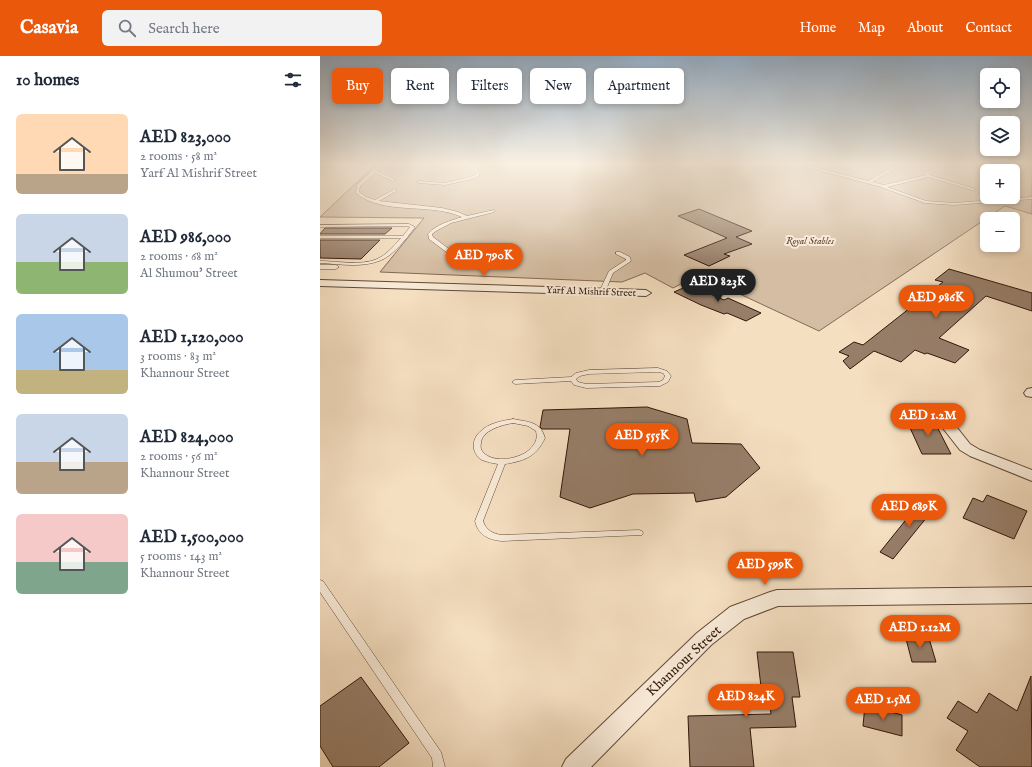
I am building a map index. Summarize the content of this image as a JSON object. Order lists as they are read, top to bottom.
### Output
{
  "streets": {
    "street": ["Yarf Al Mishrif Street", "Khannour Street"]
  },
  "parks": ["Royal Stables"],
  "page": {
    "header": "Casavia",
    "search": "Search here",
    "nav": [
      "Home",
      "Map",
      "About",
      "Contact"
    ],
    "heading": "10 homes",
    "map_buttons": ["+", "−"],
    "chip": [
      "Buy",
      "Rent",
      "Filters",
      "New",
      "Apartment"
    ],
    "list": [
      {
        "name": "AED 823,000",
        "note": "2 rooms · 58 m² · Yarf Al Mishrif Street"
      },
      {
        "name": "AED 986,000",
        "note": "2 rooms · 68 m² · Al Shumou' Street"
      },
      {
        "name": "AED 1,120,000",
        "note": "3 rooms · 83 m² · Khannour Street"
      },
      {
        "name": "AED 824,000",
        "note": "2 rooms · 56 m² · Khannour Street"
      },
      {
        "name": "AED 1,500,000",
        "note": "5 rooms · 143 m² · Khannour Street"
      }
    ],
    "price": [
      "AED 790K",
      "AED 823K",
      "AED 986K",
      "AED 1.2M",
      "AED 555K",
      "AED 689K",
      "AED 599K",
      "AED 1.12M",
      "AED 824K",
      "AED 1.5M"
    ]
  }
}
